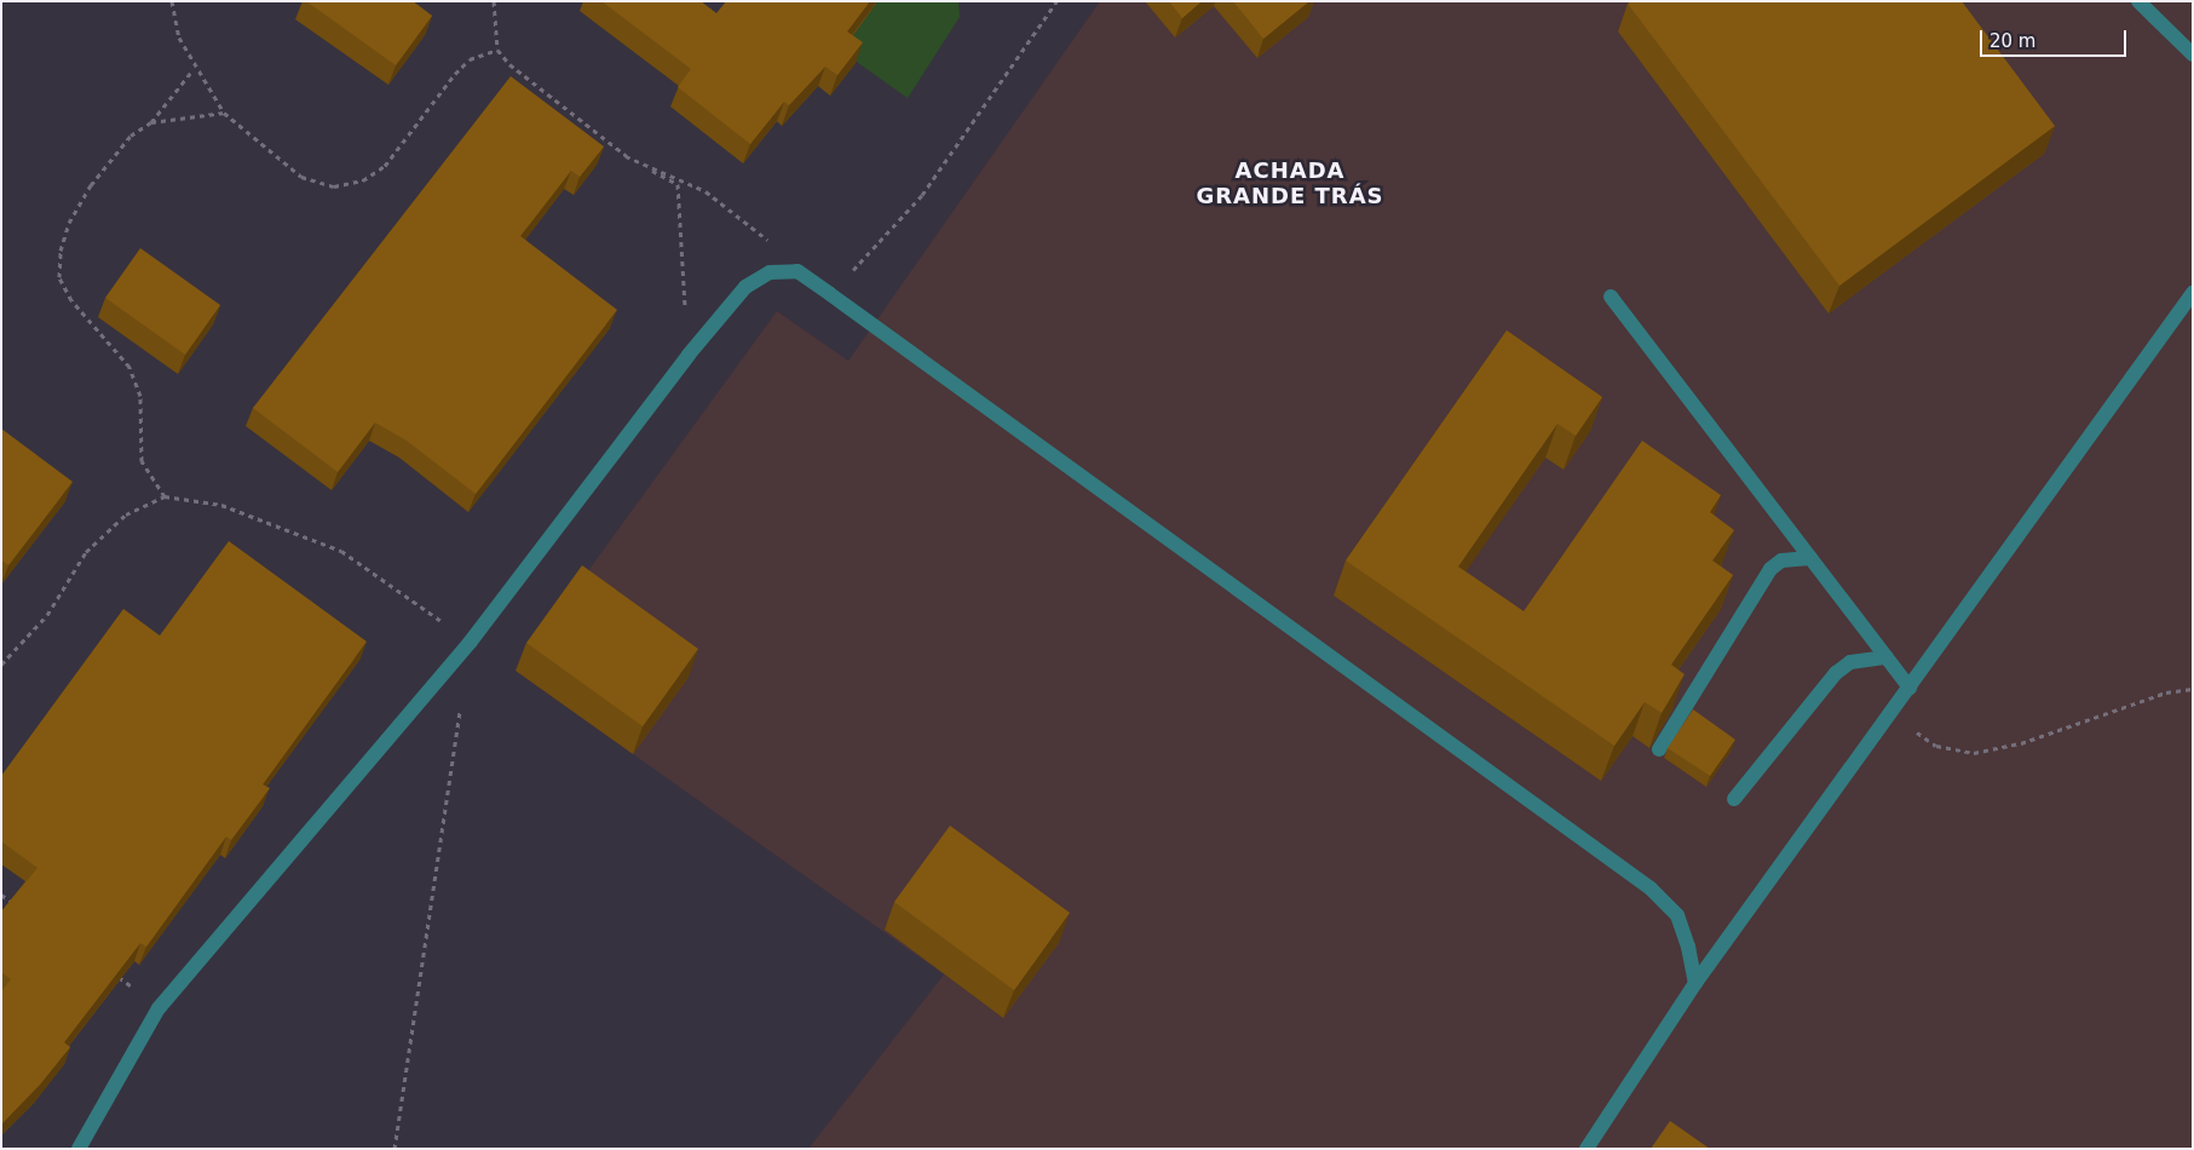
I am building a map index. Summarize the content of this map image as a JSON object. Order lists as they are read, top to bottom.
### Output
{
  "districts": ["ACHADA GRANDE TRÁS"],
  "scale_bar": "20 m"
}
